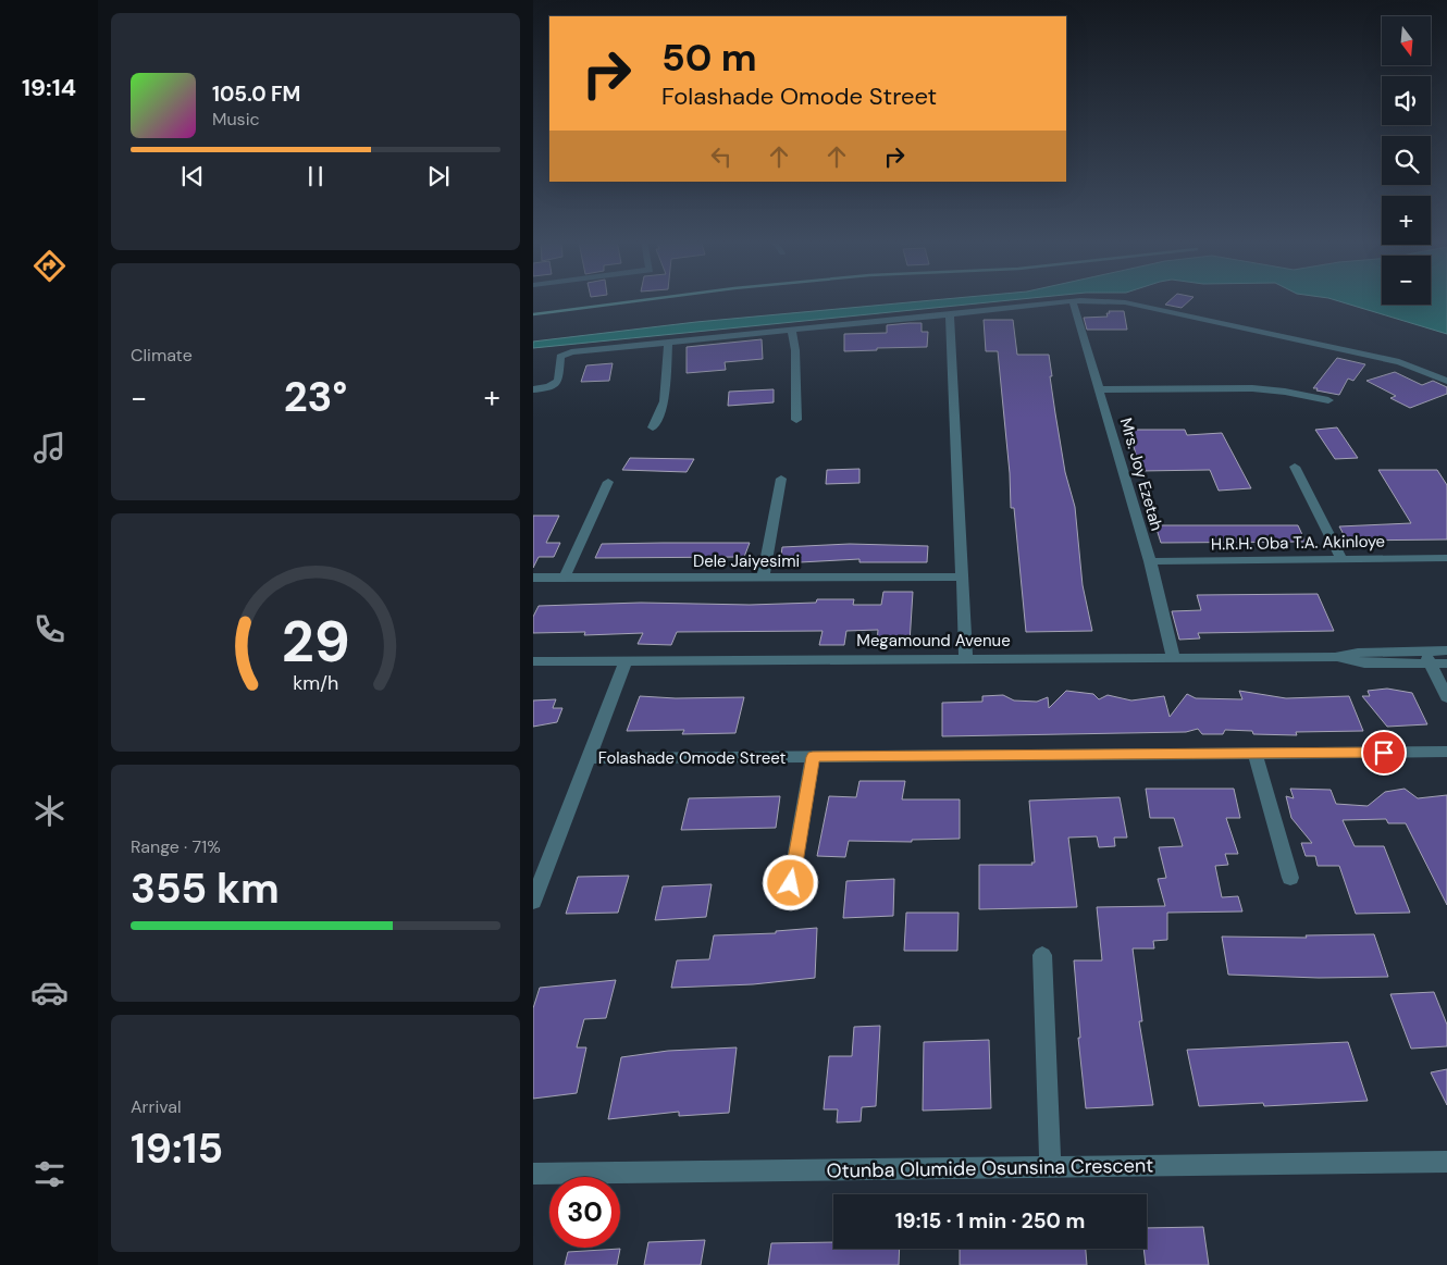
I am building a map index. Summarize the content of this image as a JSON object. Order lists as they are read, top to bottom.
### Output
{
  "streets": {
    "street": [
      "Mrs. Joy Ezetah",
      "H.R.H. Oba T.A. Akinloye",
      "Dele Jaiyesimi",
      "Megamound Avenue",
      "Folashade Omode Street",
      "Otunba Olumide Osunsina Crescent"
    ]
  },
  "crossings": [
    ["Mrs. Joy Ezetah", "H.R.H. Oba T.A. Akinloye"],
    ["Mrs. Joy Ezetah", "Megamound Avenue"]
  ],
  "north": "bottom",
  "page": {
    "tabs": "19:14",
    "map_buttons": ["+", "−"],
    "turn": ["50 m", "Folashade Omode Street"],
    "song": ["105.0 FM", "Music"],
    "tile": [
      "Climate",
      ["Range · 71%", "355 km"],
      ["Arrival", "19:15"]
    ],
    "heat": ["−", "23°", "+"],
    "limit": "30",
    "trip": "19:15 · 1 min · 250 m",
    "gauge": ["29", "km/h"]
  }
}
